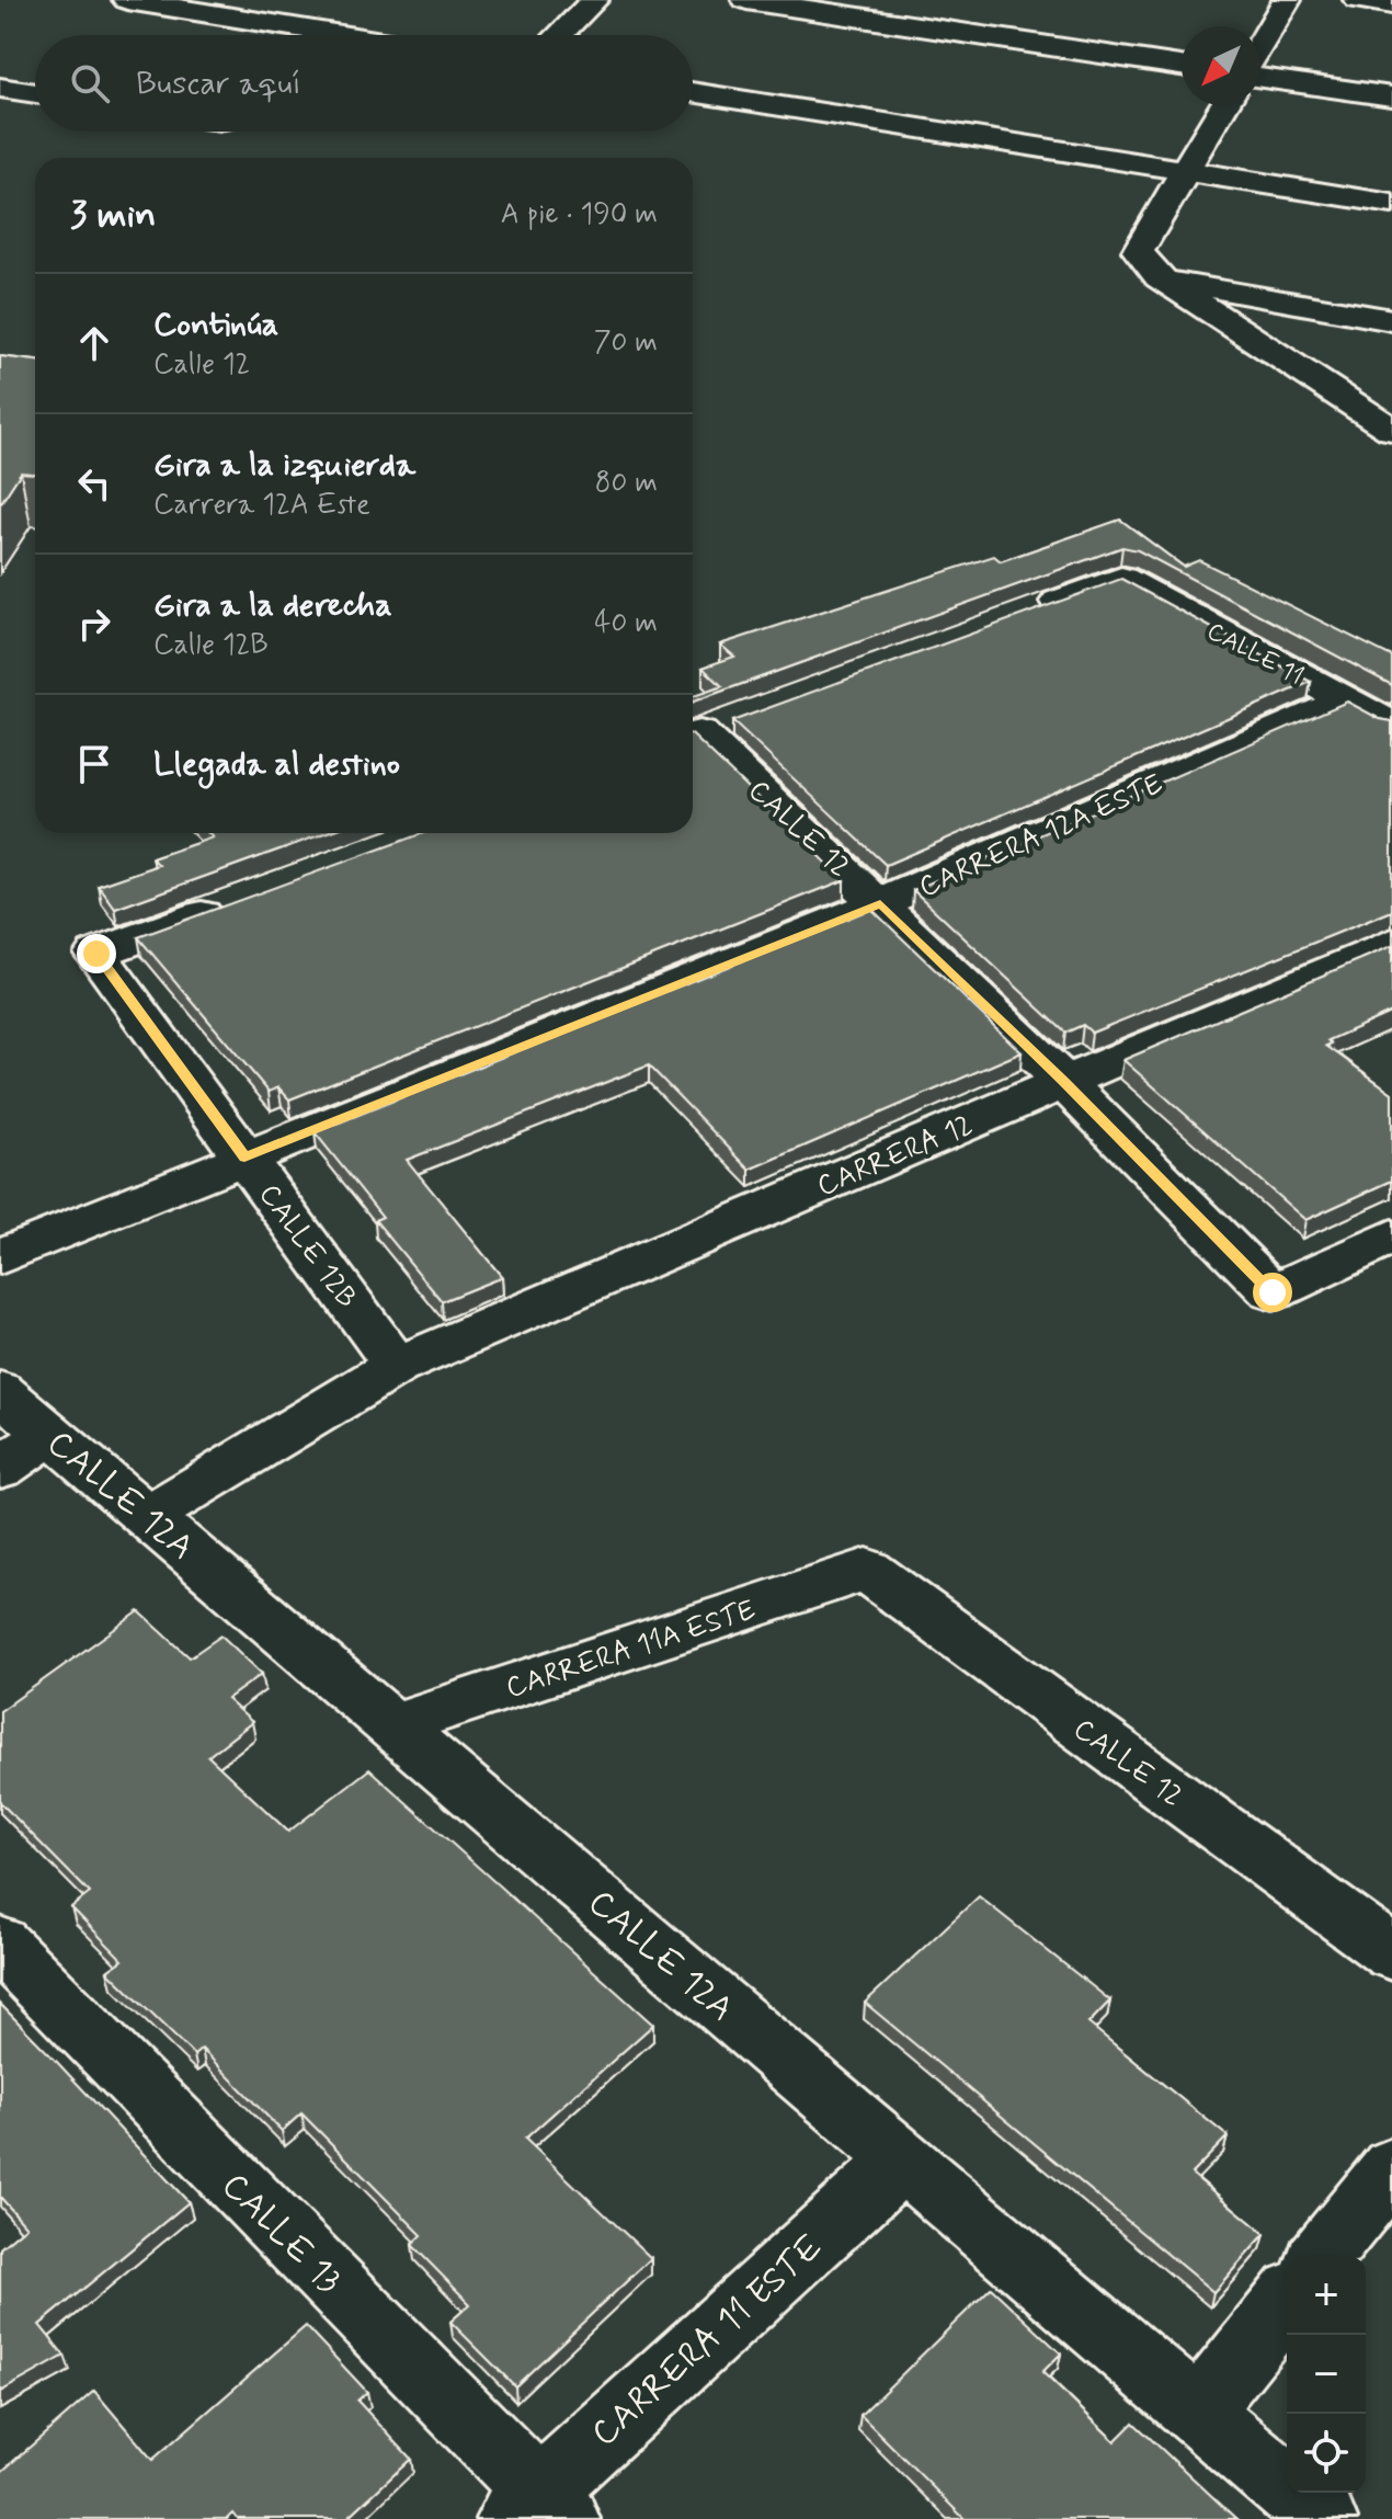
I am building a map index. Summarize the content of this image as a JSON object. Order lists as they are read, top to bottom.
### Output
{
  "streets": {
    "street": [
      "CALLE 11",
      "CALLE 12",
      "CARRERA 12A ESTE",
      "CARRERA 12",
      "CALLE 12B",
      "CALLE 12A",
      "CARRERA 11A ESTE",
      "CALLE 13",
      "CARRERA 11 ESTE"
    ]
  },
  "crossings": [
    ["CALLE 11", "CARRERA 12A ESTE"],
    ["CALLE 12", "CARRERA 12A ESTE"],
    ["CALLE 12", "CARRERA 12"],
    ["CALLE 12", "CARRERA 11A ESTE"],
    ["CARRERA 12A ESTE", "CALLE 12B"],
    ["CARRERA 12", "CALLE 12B"],
    ["CARRERA 12", "CALLE 12A"],
    ["CALLE 12A", "CARRERA 11A ESTE"],
    ["CALLE 12A", "CARRERA 11 ESTE"],
    ["CALLE 13", "CARRERA 11 ESTE"]
  ],
  "north": "bottom left",
  "page": {
    "search": "Buscar aquí",
    "heading": ["3 min", "A pie · 190 m"],
    "list": [
      ["Continúa", "Calle 12", "70 m"],
      ["Gira a la izquierda", "Carrera 12A Este", "80 m"],
      ["Gira a la derecha", "Calle 12B", "40 m"],
      "Llegada al destino"
    ],
    "map_buttons": ["+", "−"]
  }
}
